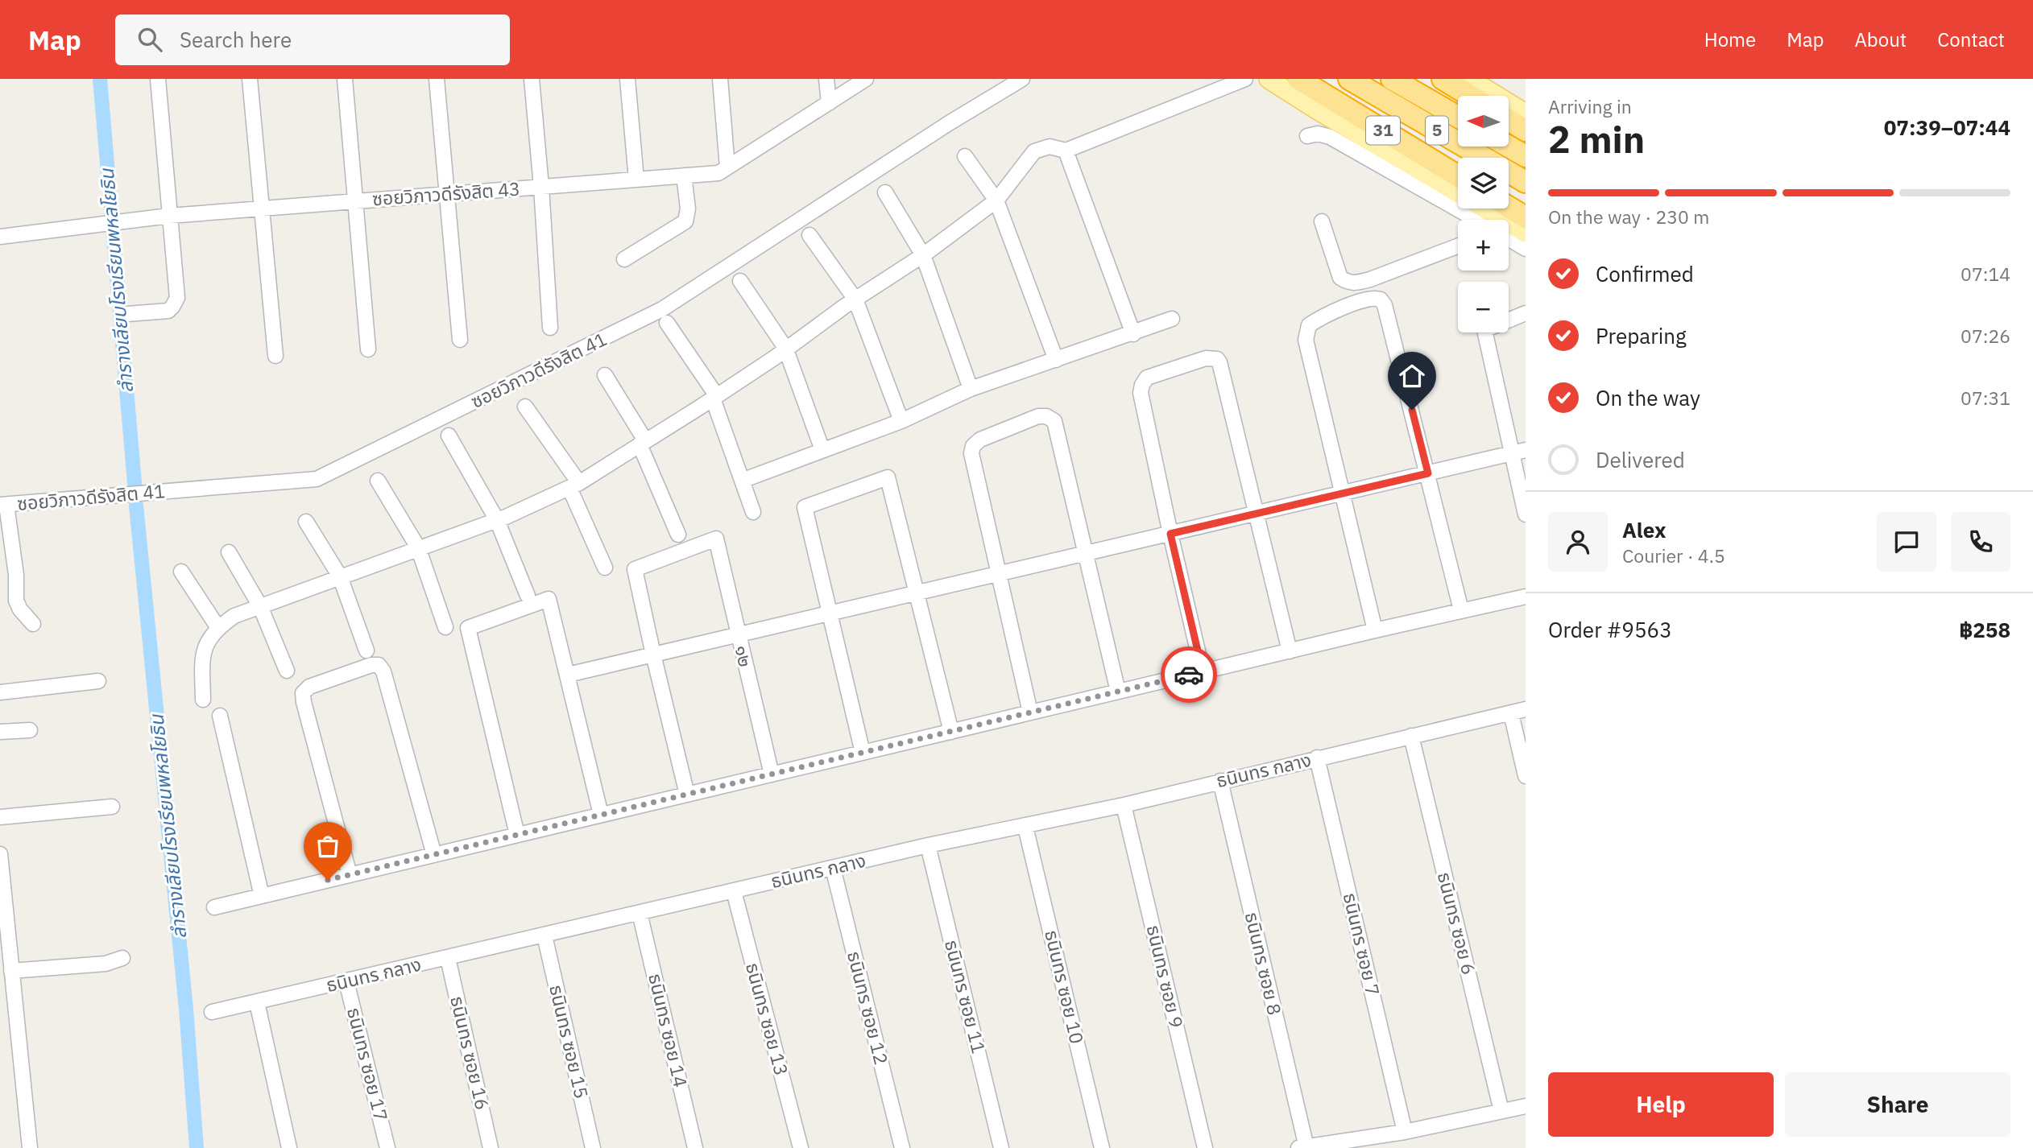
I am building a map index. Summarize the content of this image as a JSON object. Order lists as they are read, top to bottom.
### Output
{
  "streets": {
    "highway": ["31", "5"],
    "street": [
      "ซอยวิภาวดีรังสิต 43",
      "ซอยวิภาวดีรังสิต 41",
      "๑๒",
      "ธนินทร กลาง",
      "ธนินทร ซอย 6",
      "ธนินทร ซอย 7",
      "ธนินทร ซอย 8",
      "ธนินทร ซอย 9",
      "ธนินทร ซอย 10",
      "ธนินทร ซอย 11",
      "ธนินทร ซอย 12",
      "ธนินทร ซอย 13",
      "ธนินทร ซอย 14",
      "ธนินทร ซอย 15",
      "ธนินทร ซอย 16",
      "ธนินทร ซอย 17"
    ]
  },
  "crossings": [
    ["ธนินทร กลาง", "ธนินทร ซอย 6"],
    ["ธนินทร กลาง", "ธนินทร ซอย 7"],
    ["ธนินทร กลาง", "ธนินทร ซอย 8"],
    ["ธนินทร กลาง", "ธนินทร ซอย 9"],
    ["ธนินทร กลาง", "ธนินทร ซอย 10"],
    ["ธนินทร กลาง", "ธนินทร ซอย 11"],
    ["ธนินทร กลาง", "ธนินทร ซอย 12"],
    ["ธนินทร กลาง", "ธนินทร ซอย 13"],
    ["ธนินทร กลาง", "ธนินทร ซอย 14"],
    ["ธนินทร กลาง", "ธนินทร ซอย 15"],
    ["ธนินทร กลาง", "ธนินทร ซอย 16"],
    ["ธนินทร กลาง", "ธนินทร ซอย 17"]
  ],
  "water": ["ลำรางเลียบโรงเรียนพหลโยธิน"],
  "north": "left",
  "page": {
    "header": "Map",
    "search": "Search here",
    "nav": [
      "Home",
      "Map",
      "About",
      "Contact"
    ],
    "heading": ["2 min", "Arriving in", "07:39–07:44"],
    "panel": [
      "Alex",
      "Courier · 4.5",
      "Order #9563",
      "฿258"
    ],
    "map_buttons": ["+", "−"],
    "bar": "On the way · 230 m",
    "list": [
      ["Confirmed", "07:14"],
      ["Preparing", "07:26"],
      ["On the way", "07:31"],
      "Delivered"
    ],
    "buttons": ["Help", "Share"]
  }
}
